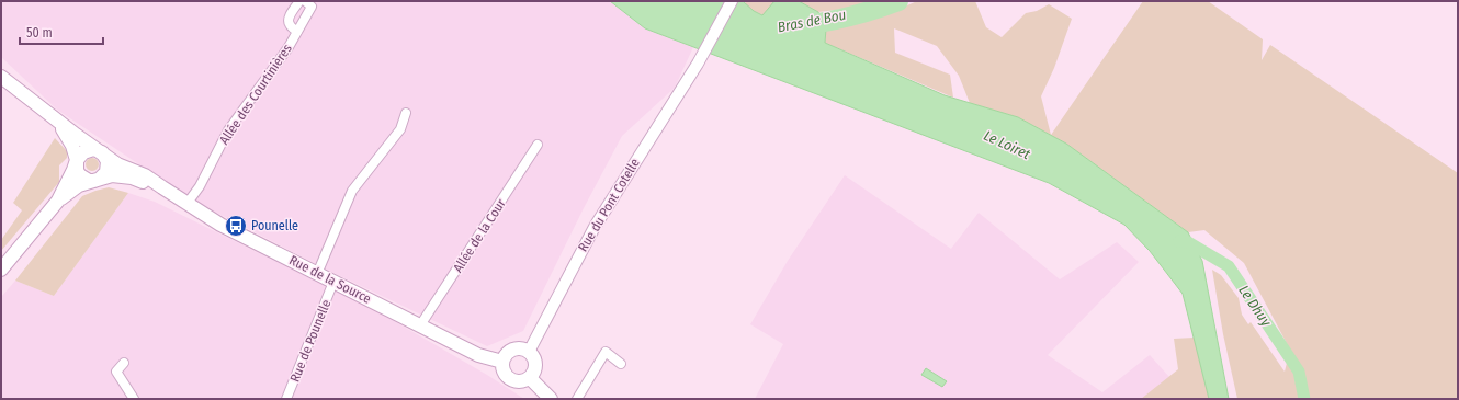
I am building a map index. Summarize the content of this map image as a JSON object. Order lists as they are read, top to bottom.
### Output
{
  "streets": {
    "main road": ["Rue de la Source"],
    "street": [
      "Allée des Courtinières",
      "Rue du Pont Cotelle",
      "Allée de la Cour",
      "Rue de Pounelle"
    ]
  },
  "crossings": [
    ["Allée des Courtinières", "Rue de la Source"],
    ["Rue du Pont Cotelle", "Rue de la Source"],
    ["Allée de la Cour", "Rue de la Source"],
    ["Rue de la Source", "Rue de Pounelle"]
  ],
  "water": ["Bras de Bou", "Le Loiret", "Le Dhuy"],
  "places": {
    "bus stop": ["Pounelle"]
  },
  "scale_bar": "50 m"
}
